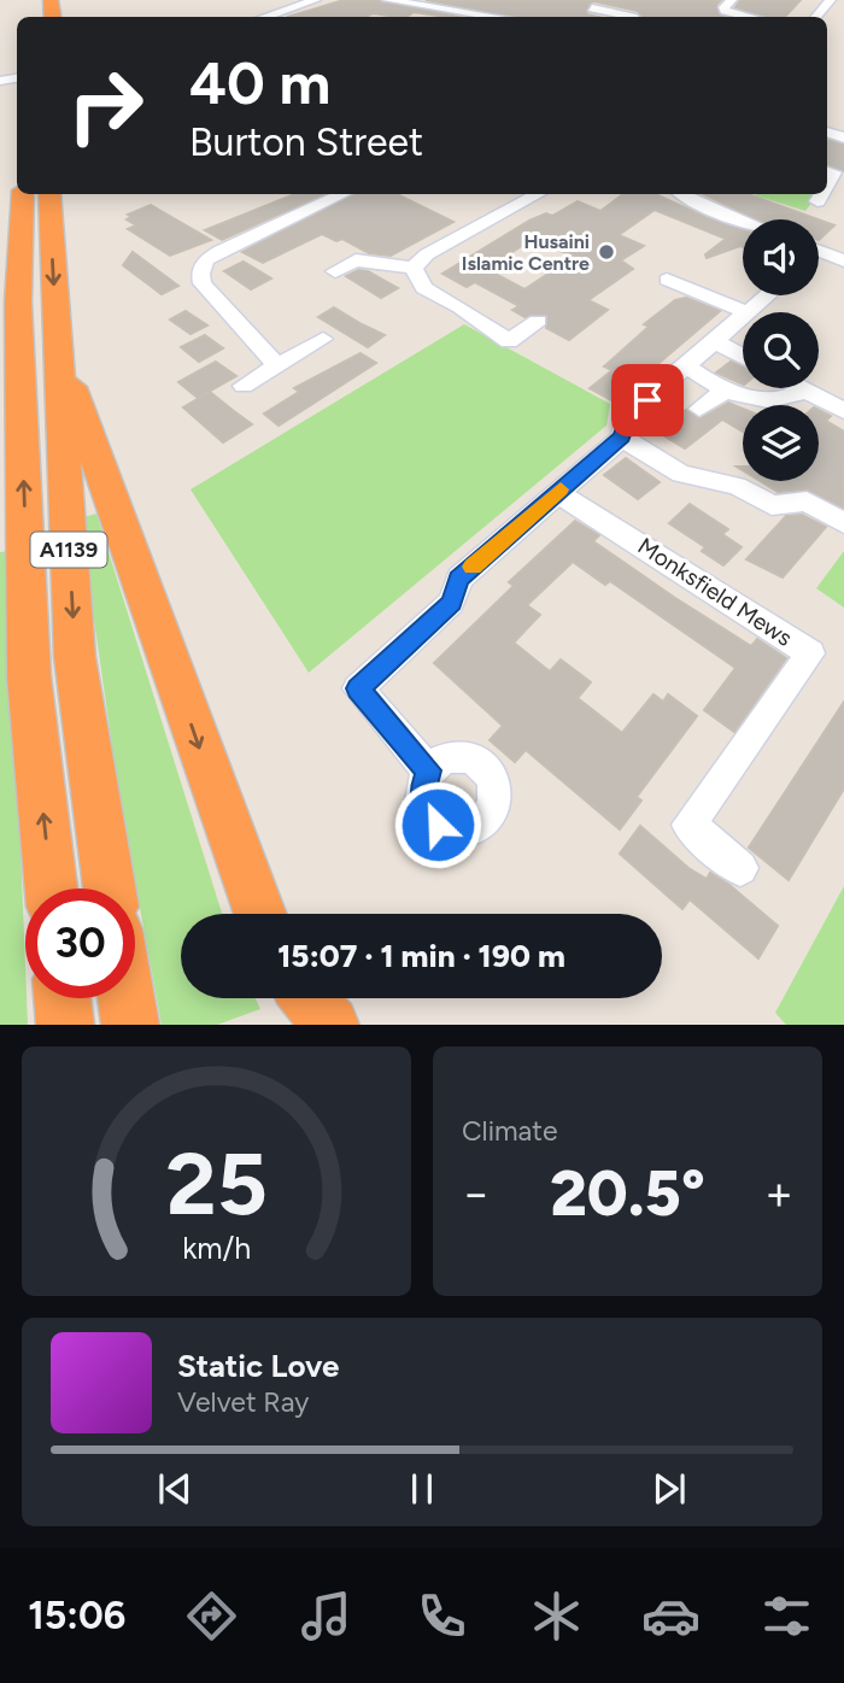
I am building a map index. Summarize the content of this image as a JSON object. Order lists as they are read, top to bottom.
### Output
{
  "streets": {
    "highway": ["A1139"],
    "street": ["Monksfield Mews"]
  },
  "places": ["Husaini Islamic Centre"],
  "page": {
    "turn": ["40 m", "Burton Street"],
    "limit": "30",
    "trip": "15:07 · 1 min · 190 m",
    "tile": "Climate",
    "heat": ["−", "20.5°", "+"],
    "song": ["Static Love", "Velvet Ray"],
    "tabs": "15:06",
    "gauge": ["25", "km/h"]
  }
}
